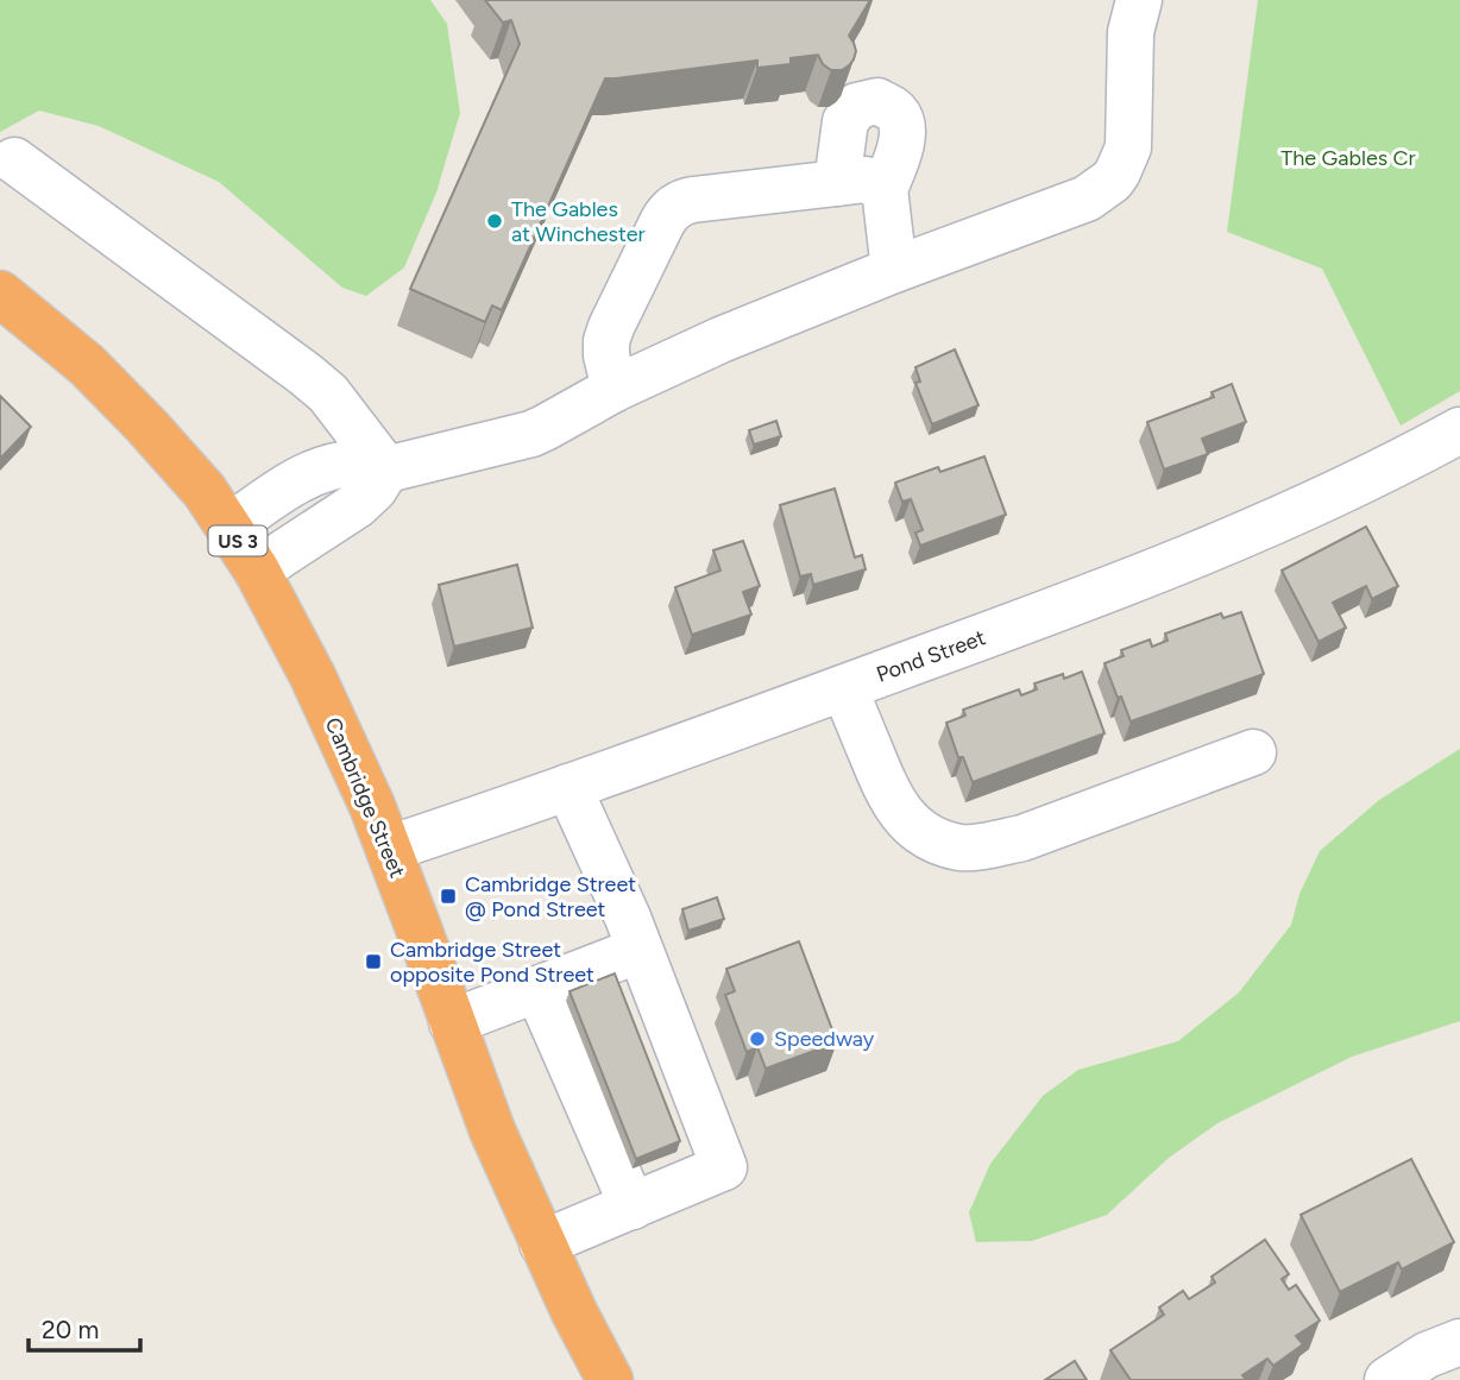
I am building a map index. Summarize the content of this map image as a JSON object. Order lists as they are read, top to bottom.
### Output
{
  "streets": {
    "highway": ["US 3", "Cambridge Street"],
    "street": ["Pond Street"]
  },
  "crossings": [
    ["Pond Street", "Cambridge Street"]
  ],
  "parks": ["The Gables Cr"],
  "places": {
    "other": ["The Gables at Winchester", "Speedway"],
    "transit": ["Cambridge Street @ Pond Street", "Cambridge Street opposite Pond Street"]
  },
  "scale_bar": "20 m"
}
